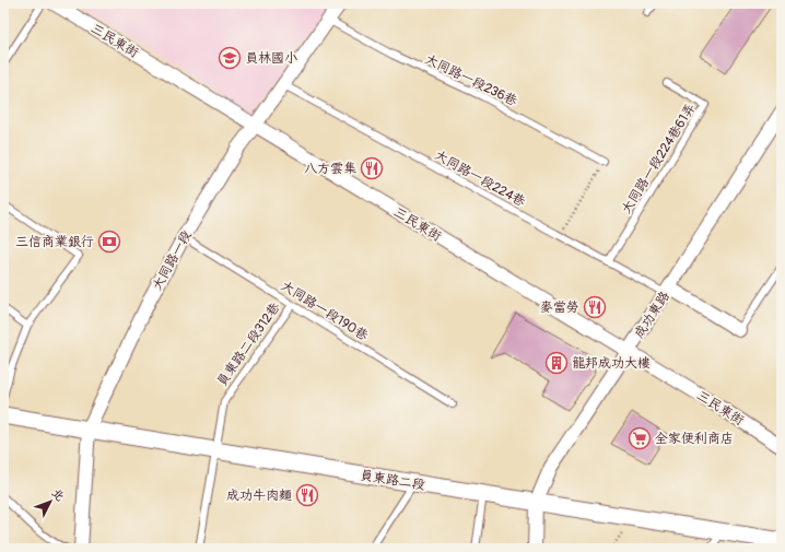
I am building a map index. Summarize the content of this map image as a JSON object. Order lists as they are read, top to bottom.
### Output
{
  "streets": {
    "street": [
      "三民東街",
      "大同路一段",
      "成功東路",
      "員東路二段"
    ],
    "lane": [
      "大同路一段236巷",
      "大同路一段224巷61弄",
      "大同路一段224巷",
      "大同路一段190巷",
      "員東路二段312巷"
    ]
  },
  "crossings": [
    ["三民東街", "大同路一段"],
    ["三民東街", "成功東路"],
    ["大同路一段236巷", "大同路一段"],
    ["大同路一段224巷61弄", "大同路一段224巷"],
    ["大同路一段224巷", "大同路一段"],
    ["大同路一段224巷", "成功東路"],
    ["大同路一段", "大同路一段190巷"],
    ["大同路一段", "員東路二段"],
    ["大同路一段190巷", "員東路二段312巷"],
    ["成功東路", "員東路二段"],
    ["員東路二段312巷", "員東路二段"]
  ],
  "places": {
    "school or university": ["員林國小"],
    "restaurant": ["八方雲集", "麥當勞", "成功牛肉麵"],
    "bank": ["三信商業銀行"],
    "building": ["龍邦成功大樓"],
    "supermarket": ["全家便利商店"]
  },
  "north": "top right"
}
